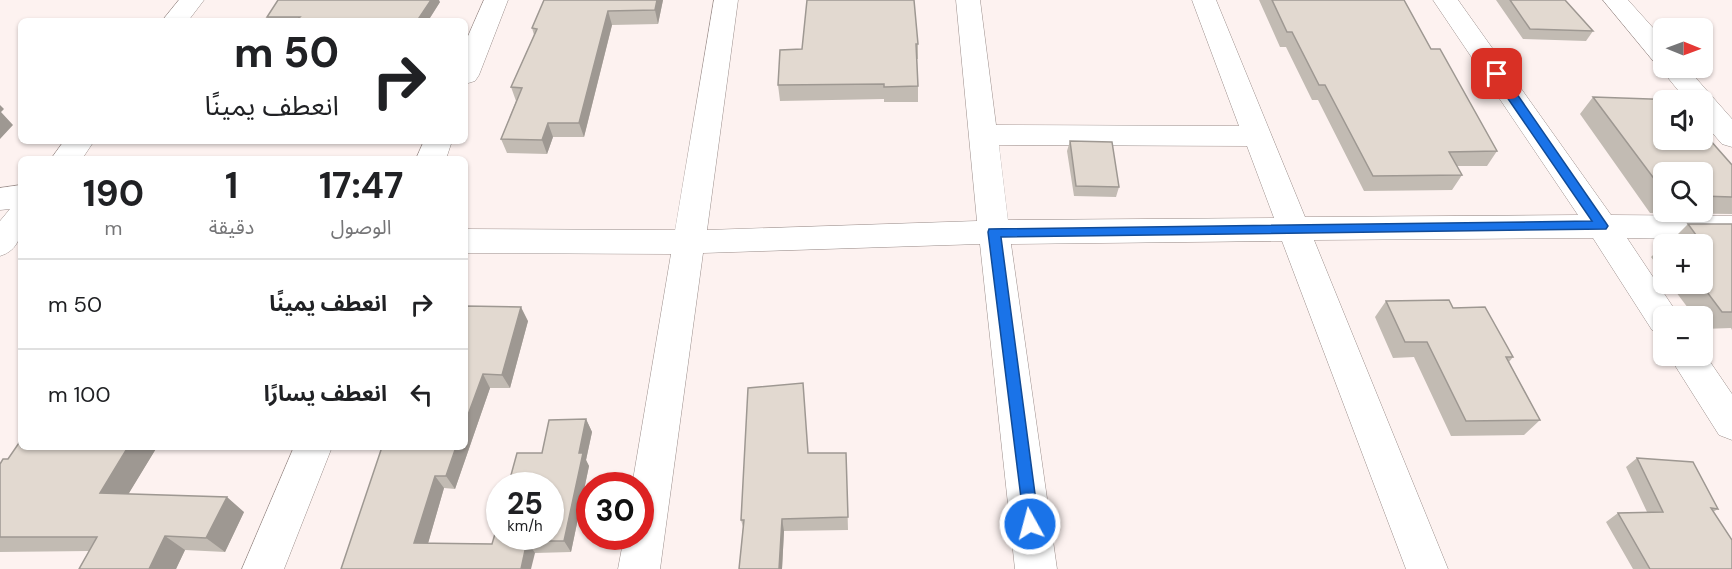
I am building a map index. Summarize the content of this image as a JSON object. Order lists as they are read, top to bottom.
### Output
{
  "north": "right",
  "page": {
    "map_buttons": ["+", "−"],
    "turn": ["50 m", "انعطف يمينًا"],
    "eta": [
      "17:47",
      "الوصول",
      "1",
      "دقيقة",
      "190",
      "m"
    ],
    "list": [
      {
        "name": "انعطف يمينًا",
        "value": "50 m"
      },
      {
        "name": "انعطف يسارًا",
        "value": "100 m"
      }
    ],
    "speed": "25 km/h",
    "limit": "30"
  }
}
